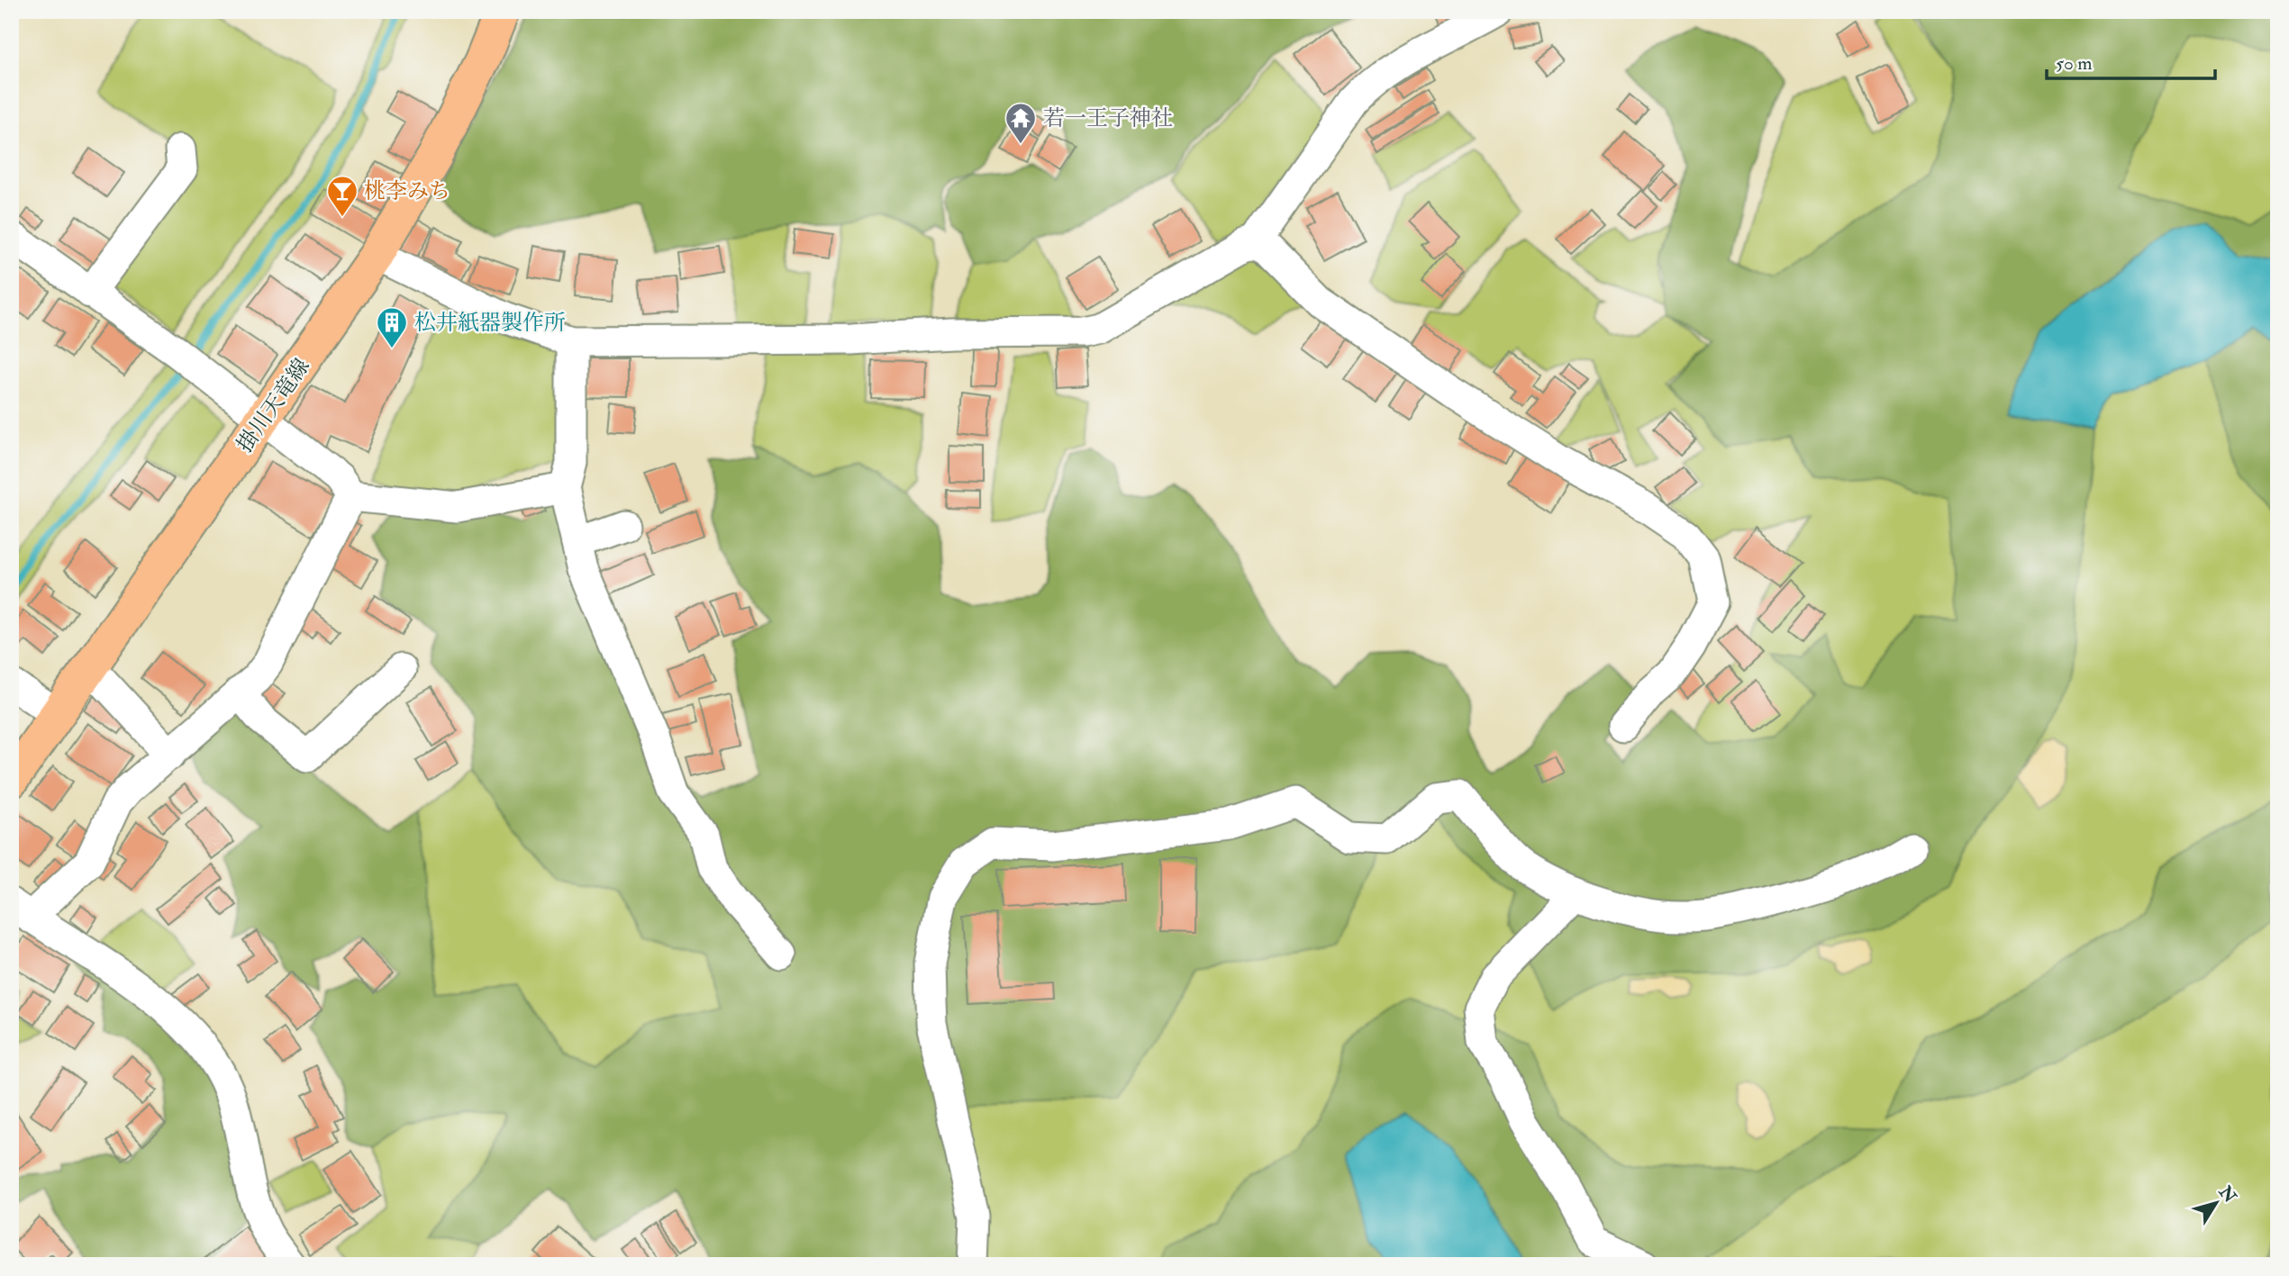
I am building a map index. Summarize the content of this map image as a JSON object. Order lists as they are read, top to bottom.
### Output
{
  "streets": {
    "main road": ["掛川天竜線"]
  },
  "places": {
    "temple": ["若一王子神社"],
    "bar": ["桃李みち"],
    "building": ["松井紙器製作所"]
  },
  "scale_bar": "50 m",
  "north": "top right"
}
